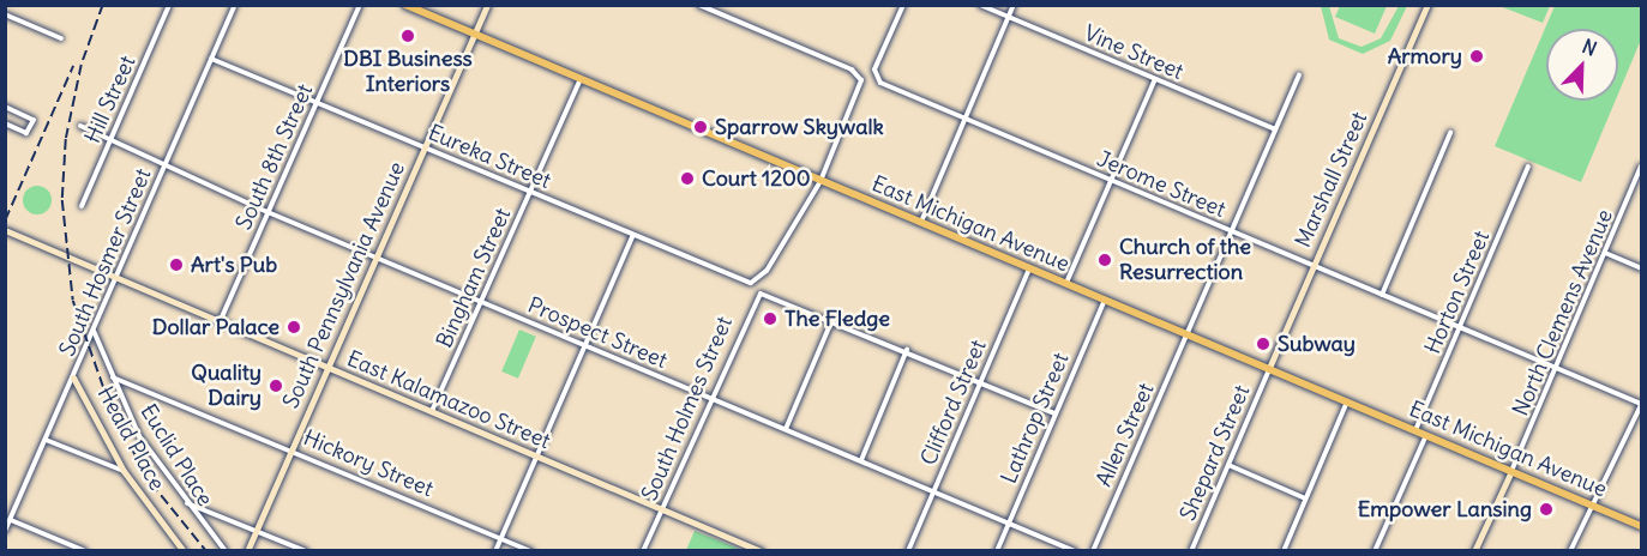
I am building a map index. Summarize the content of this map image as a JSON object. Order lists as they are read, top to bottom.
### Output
{
  "streets": {
    "main road": ["East Michigan Avenue"],
    "street": [
      "Vine Street",
      "Hill Street",
      "South 8th Street",
      "Eureka Street",
      "Marshall Street",
      "Jerome Street",
      "South Hosmer Street",
      "Bingham Street",
      "South Pennsylvania Avenue",
      "Horton Street",
      "North Clemens Avenue",
      "Prospect Street",
      "East Kalamazoo Street",
      "Clifford Street",
      "South Holmes Street",
      "Lathrop Street",
      "Allen Street",
      "Heald Place",
      "Shepard Street",
      "Euclid Place",
      "Hickory Street"
    ]
  },
  "crossings": [
    ["Vine Street", "Allen Street"],
    ["Hill Street", "Prospect Street"],
    ["South 8th Street", "Eureka Street"],
    ["South 8th Street", "Prospect Street"],
    ["South 8th Street", "East Kalamazoo Street"],
    ["Eureka Street", "East Michigan Avenue"],
    ["Eureka Street", "South Hosmer Street"],
    ["Eureka Street", "Bingham Street"],
    ["Eureka Street", "South Pennsylvania Avenue"],
    ["Marshall Street", "Jerome Street"],
    ["Marshall Street", "East Michigan Avenue"],
    ["Marshall Street", "Shepard Street"],
    ["Jerome Street", "Horton Street"],
    ["Jerome Street", "North Clemens Avenue"],
    ["Jerome Street", "Allen Street"],
    ["East Michigan Avenue", "Bingham Street"],
    ["East Michigan Avenue", "South Pennsylvania Avenue"],
    ["East Michigan Avenue", "Horton Street"],
    ["East Michigan Avenue", "North Clemens Avenue"],
    ["East Michigan Avenue", "Clifford Street"],
    ["East Michigan Avenue", "Lathrop Street"],
    ["East Michigan Avenue", "Allen Street"],
    ["East Michigan Avenue", "Shepard Street"],
    ["South Hosmer Street", "Prospect Street"],
    ["South Hosmer Street", "East Kalamazoo Street"],
    ["South Hosmer Street", "Heald Place"],
    ["South Hosmer Street", "Euclid Place"],
    ["Bingham Street", "Prospect Street"],
    ["Bingham Street", "East Kalamazoo Street"],
    ["South Pennsylvania Avenue", "Prospect Street"],
    ["South Pennsylvania Avenue", "East Kalamazoo Street"],
    ["South Pennsylvania Avenue", "Hickory Street"],
    ["Prospect Street", "Clifford Street"],
    ["Prospect Street", "South Holmes Street"],
    ["Prospect Street", "Lathrop Street"],
    ["East Kalamazoo Street", "South Holmes Street"],
    ["Euclid Place", "Hickory Street"]
  ],
  "places": [
    "DBI Business Interiors",
    "Armory",
    "Sparrow Skywalk",
    "Court 1200",
    "Church of the Resurrection",
    "Art's Pub",
    "The Fledge",
    "Dollar Palace",
    "Subway",
    "Quality Dairy",
    "Empower Lansing"
  ],
  "north": "top right"
}
